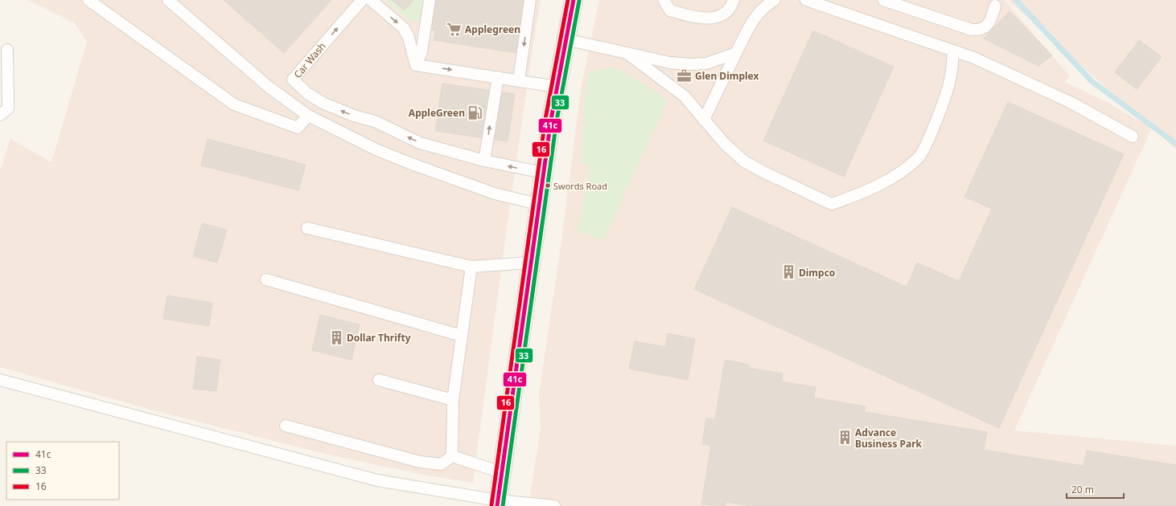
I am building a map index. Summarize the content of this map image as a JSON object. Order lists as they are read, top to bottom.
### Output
{
  "streets": {
    "lane": ["Car Wash"]
  },
  "places": {
    "supermarket": ["Applegreen"],
    "office": ["Glen Dimplex"],
    "fuel station": ["AppleGreen"],
    "other": ["Swords Road"],
    "building": ["Dimpco", "Dollar Thrifty", "Advance Business Park"]
  },
  "lines": ["transit line 41c", "transit line 16", "transit line 33"],
  "legend": ["41c", "33", "16"],
  "scale_bar": "20 m"
}
